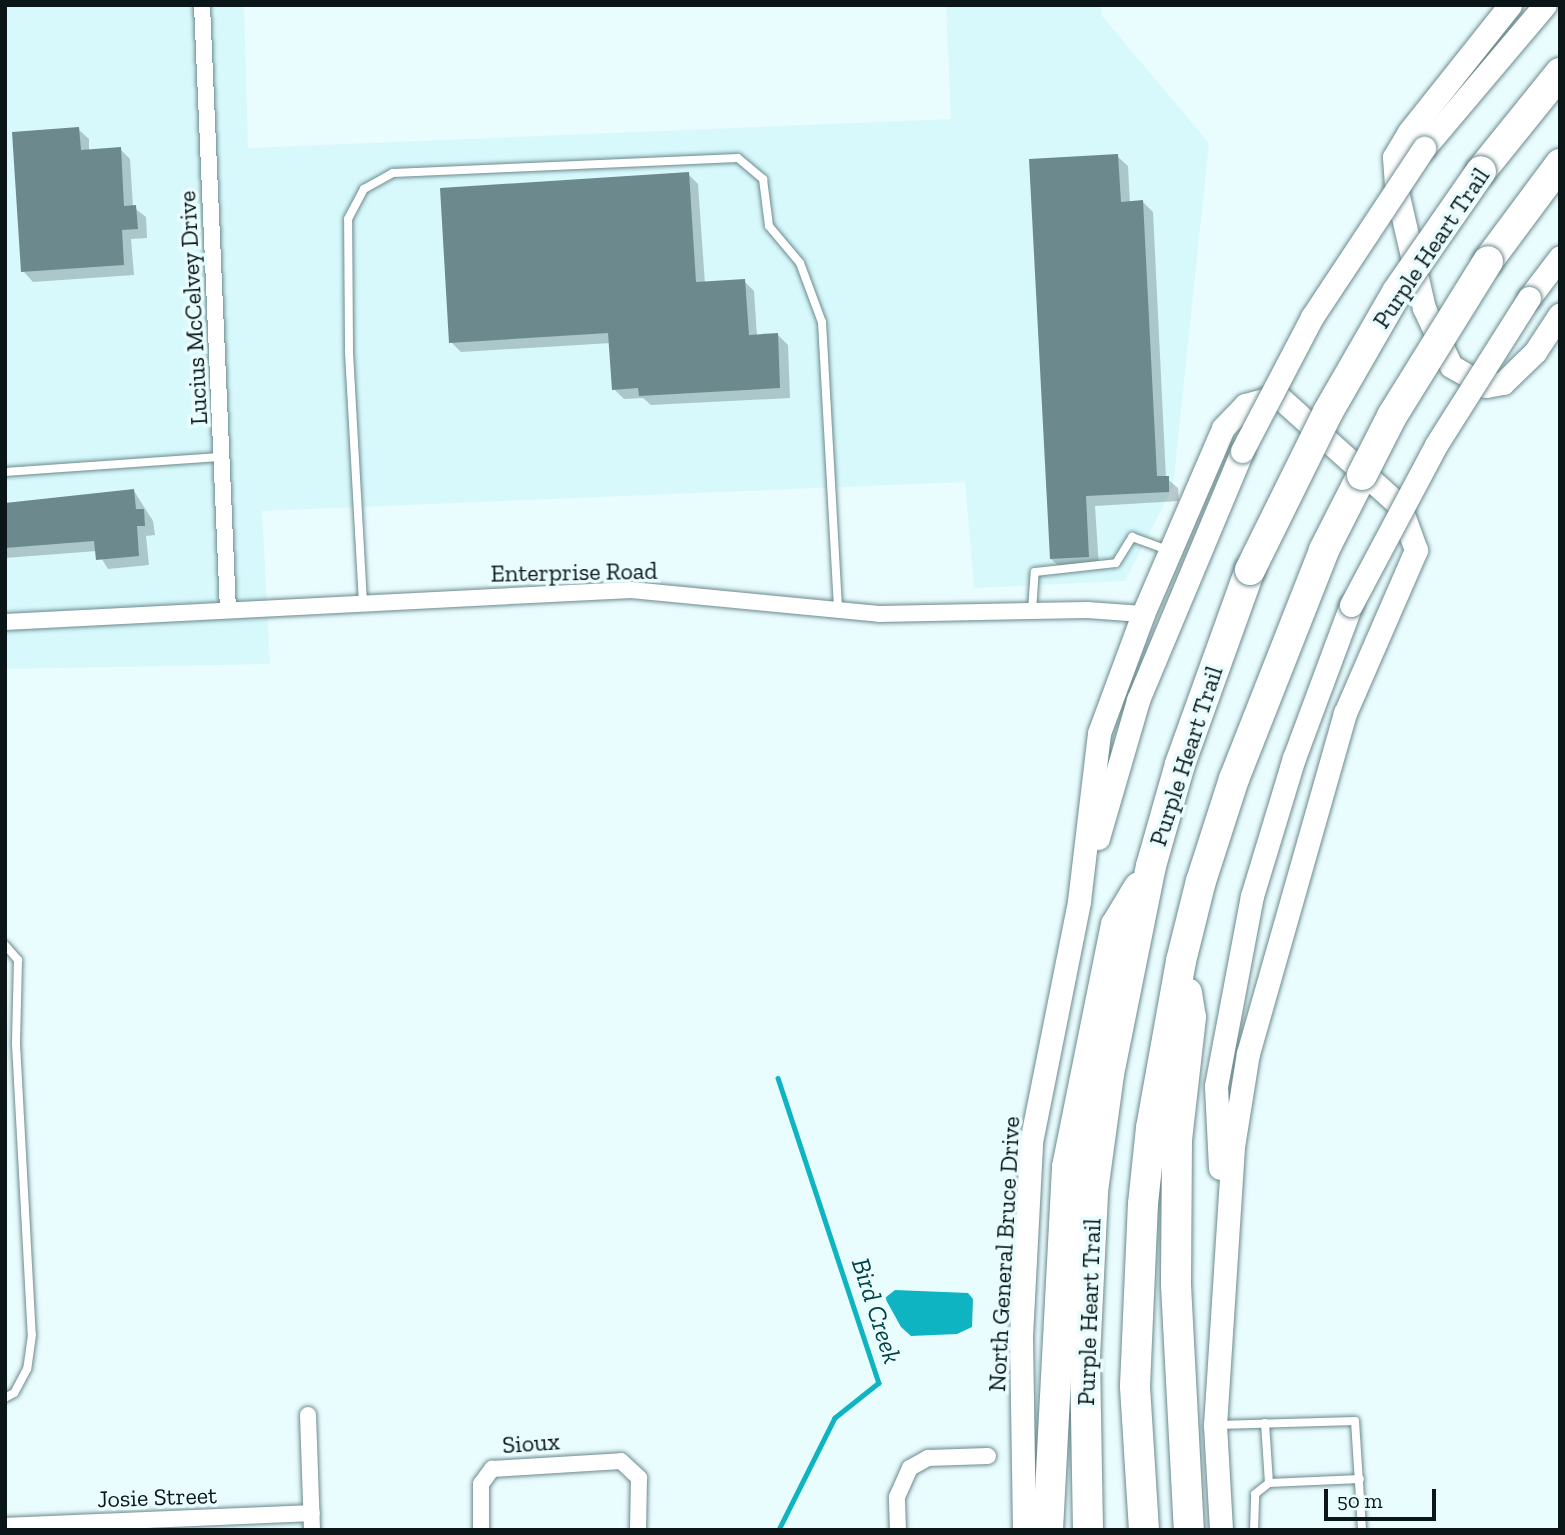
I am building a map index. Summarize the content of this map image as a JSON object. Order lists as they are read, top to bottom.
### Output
{
  "streets": {
    "highway": ["Purple Heart Trail"],
    "main road": ["North General Bruce Drive"],
    "street": [
      "Lucius McCelvey Drive",
      "Enterprise Road",
      "Sioux",
      "Josie Street"
    ]
  },
  "crossings": [
    ["Lucius McCelvey Drive", "Enterprise Road"]
  ],
  "water": ["Bird Creek"],
  "scale_bar": "50 m"
}
